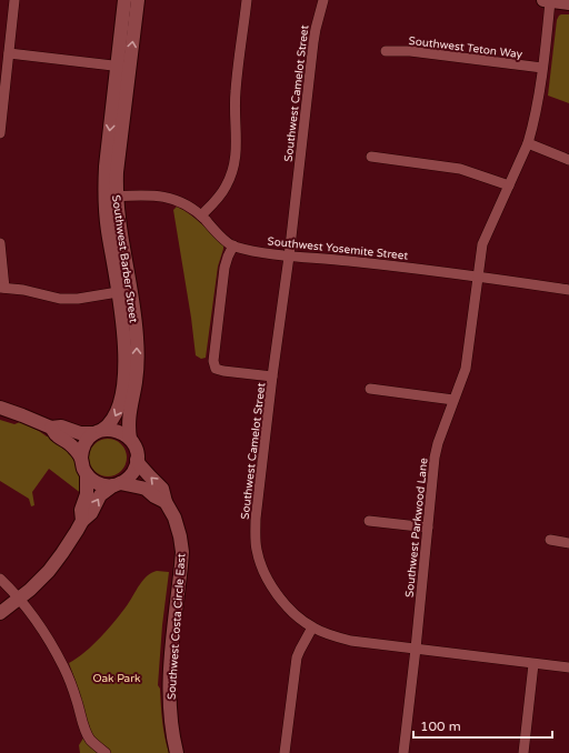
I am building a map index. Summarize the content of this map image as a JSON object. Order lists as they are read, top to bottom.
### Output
{
  "streets": {
    "street": [
      "Southwest Teton Way",
      "Southwest Camelot Street",
      "Southwest Yosemite Street",
      "Southwest Barber Street",
      "Southwest Parkwood Lane",
      "Southwest Costa Circle East"
    ]
  },
  "crossings": [
    ["Southwest Teton Way", "Southwest Parkwood Lane"],
    ["Southwest Camelot Street", "Southwest Yosemite Street"],
    ["Southwest Camelot Street", "Southwest Parkwood Lane"],
    ["Southwest Yosemite Street", "Southwest Barber Street"],
    ["Southwest Yosemite Street", "Southwest Parkwood Lane"],
    ["Southwest Barber Street", "Southwest Costa Circle East"]
  ],
  "parks": ["Oak Park"],
  "scale_bar": "100 m"
}
